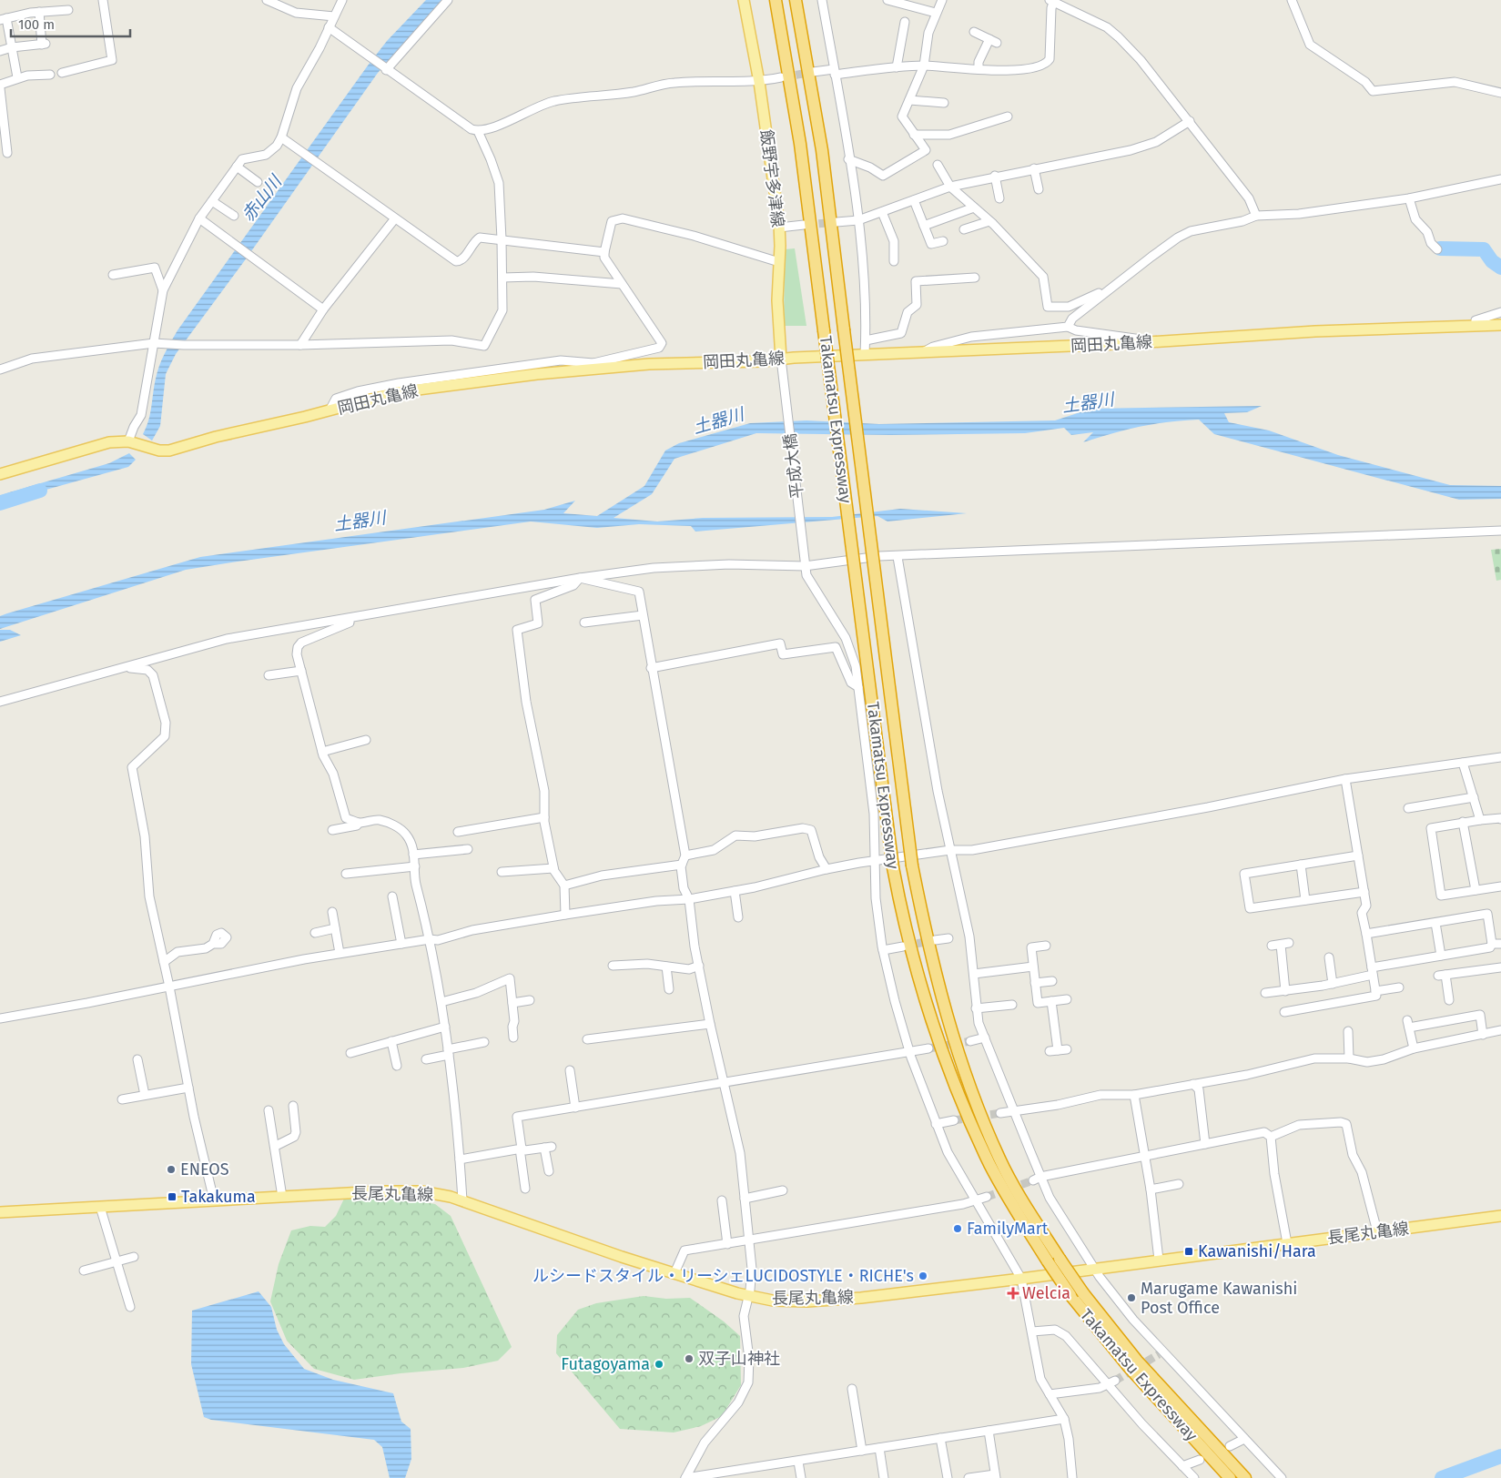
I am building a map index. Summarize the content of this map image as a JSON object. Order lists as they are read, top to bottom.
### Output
{
  "streets": {
    "highway": ["Takamatsu Expressway"],
    "main road": ["飯野宇多津線", "岡田丸亀線", "長尾丸亀線"],
    "street": ["平成大橋"]
  },
  "crossings": [
    ["飯野宇多津線", "岡田丸亀線"],
    ["飯野宇多津線", "平成大橋"],
    ["岡田丸亀線", "平成大橋"],
    ["平成大橋", "長尾丸亀線"]
  ],
  "water": ["赤山川", "土器川"],
  "places": {
    "other": [
      "ENEOS",
      "FamilyMart",
      "ルシードスタイル・リーシェLUCIDOSTYLE・RICHE's",
      "Marugame Kawanishi Post Office",
      "双子山神社",
      "Futagoyama"
    ],
    "transit": ["Takakuma", "Kawanishi/Hara"],
    "health": ["Welcia"]
  },
  "scale_bar": "100 m"
}
